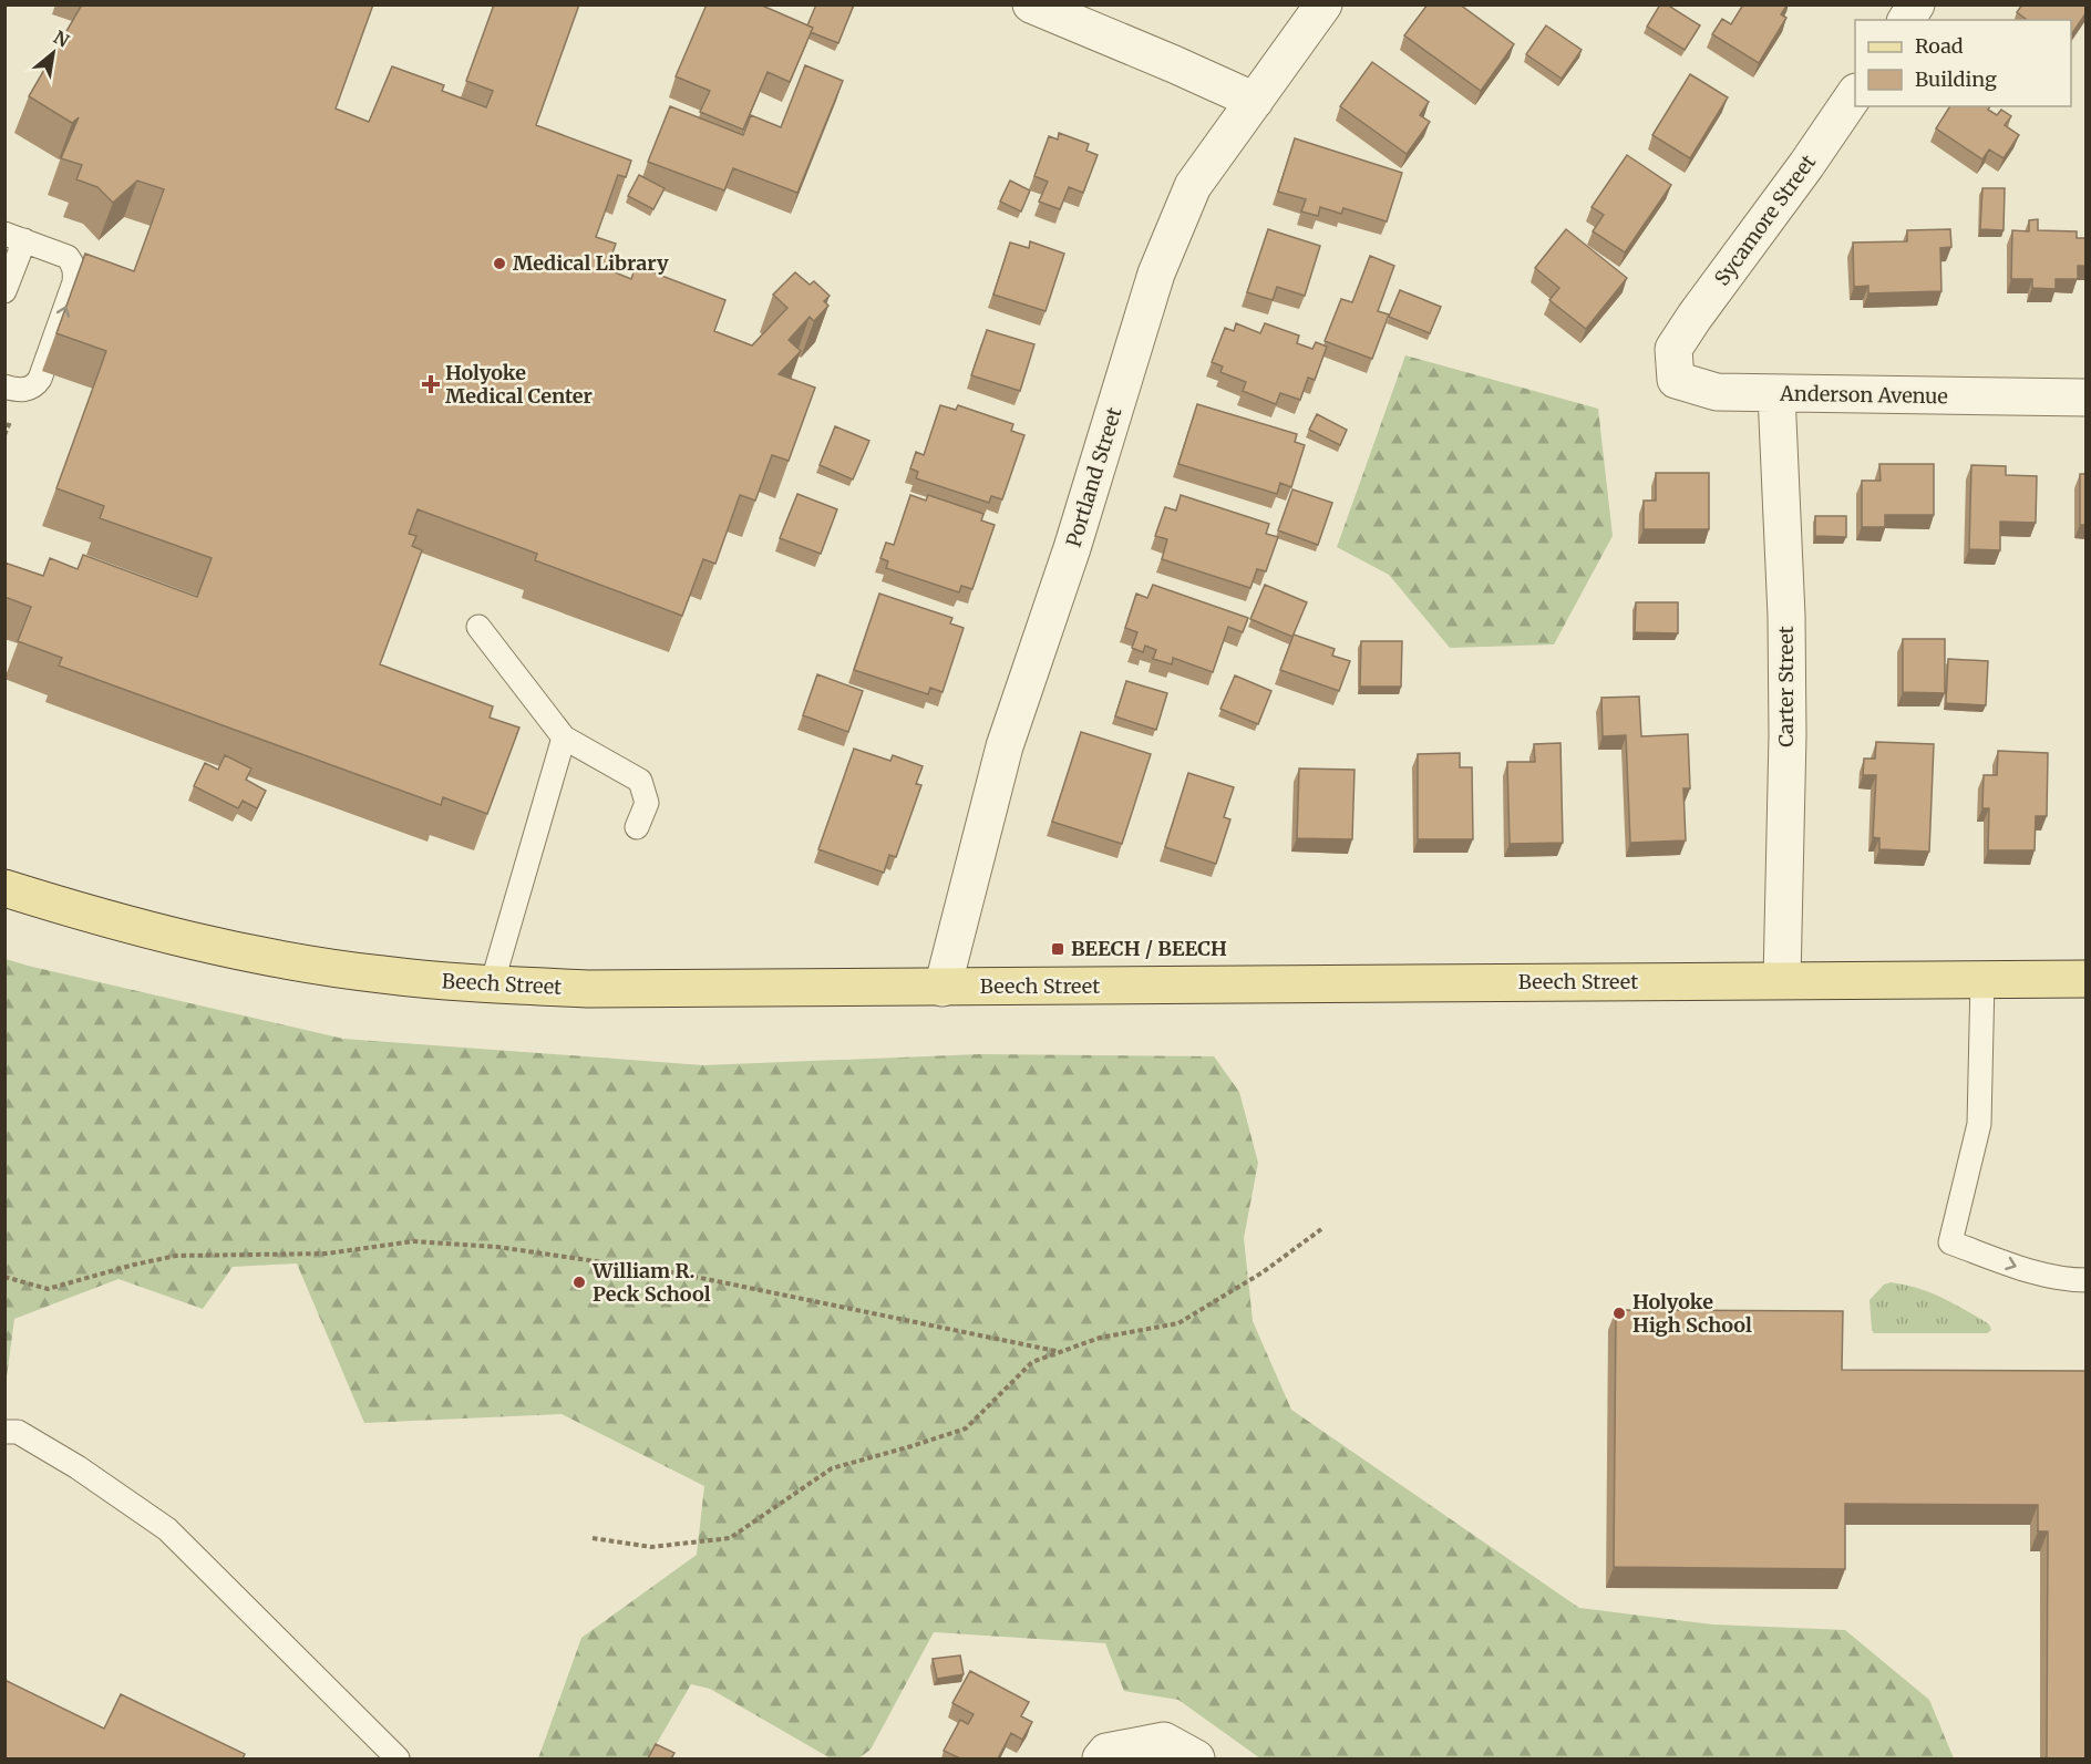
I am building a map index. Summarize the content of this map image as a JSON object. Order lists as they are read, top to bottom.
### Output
{
  "streets": {
    "main road": ["Beech Street"],
    "street": [
      "Sycamore Street",
      "Anderson Avenue",
      "Portland Street",
      "Carter Street"
    ]
  },
  "crossings": [
    ["Sycamore Street", "Anderson Avenue"],
    ["Anderson Avenue", "Carter Street"],
    ["Portland Street", "Beech Street"],
    ["Carter Street", "Beech Street"]
  ],
  "places": {
    "other": ["Medical Library", "William R. Peck School", "Holyoke High School"],
    "health": ["Holyoke Medical Center"],
    "transit": ["BEECH / BEECH"]
  },
  "legend": ["Road", "Building"],
  "north": "top right"
}
